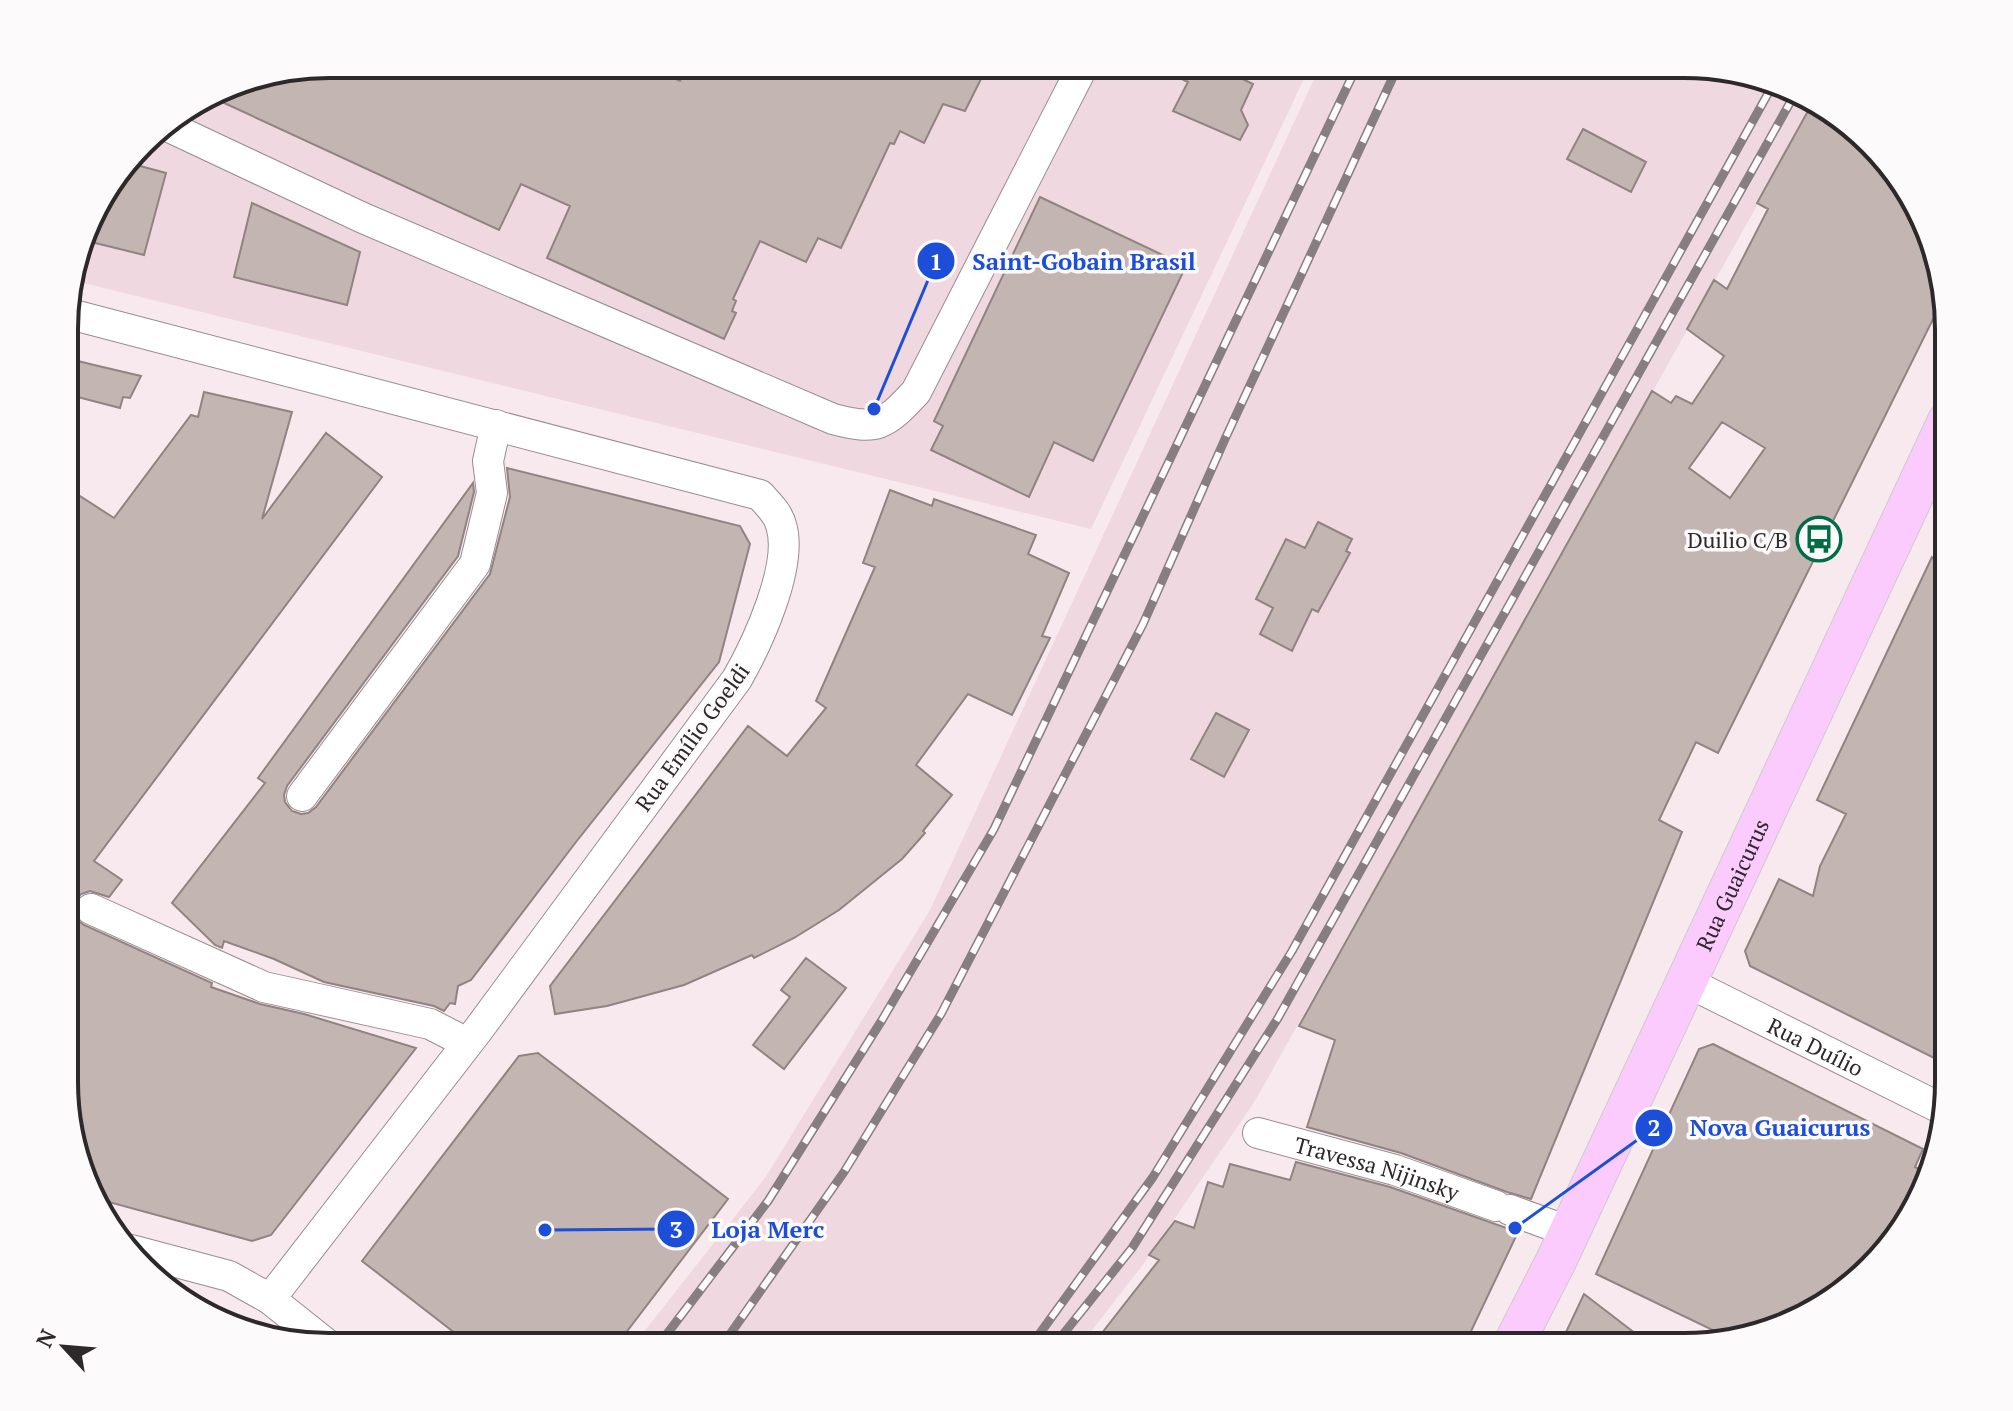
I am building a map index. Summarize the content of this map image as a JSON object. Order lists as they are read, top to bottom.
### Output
{
  "streets": {
    "main road": ["Rua Guaicurus"],
    "street": ["Rua Emílio Goeldi", "Rua Duílio", "Travessa Nijinsky"]
  },
  "crossings": [
    ["Rua Guaicurus", "Rua Duílio"],
    ["Rua Guaicurus", "Travessa Nijinsky"]
  ],
  "places": {
    "other": ["Saint-Gobain Brasil", "Nova Guaicurus", "Loja Merc"],
    "bus stop": ["Duilio C/B"]
  },
  "north": "top left"
}
